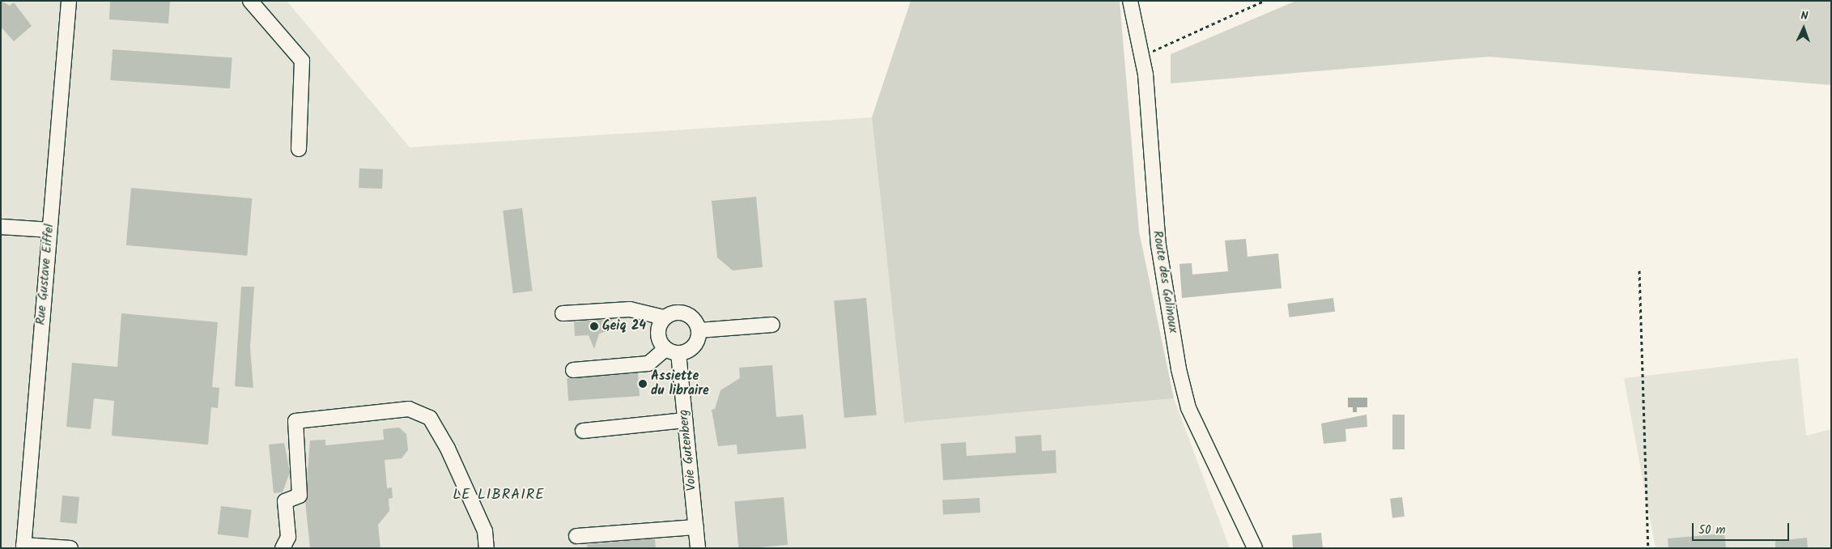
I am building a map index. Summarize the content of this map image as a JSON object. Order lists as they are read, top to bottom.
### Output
{
  "streets": {
    "street": ["Rue Gustave Eiffel", "Route des Galinoux", "Voie Gutenberg"]
  },
  "districts": ["LE LIBRAIRE"],
  "places": ["Geiq 24", "Assiette du libraire"],
  "scale_bar": "50 m",
  "north": "top"
}
